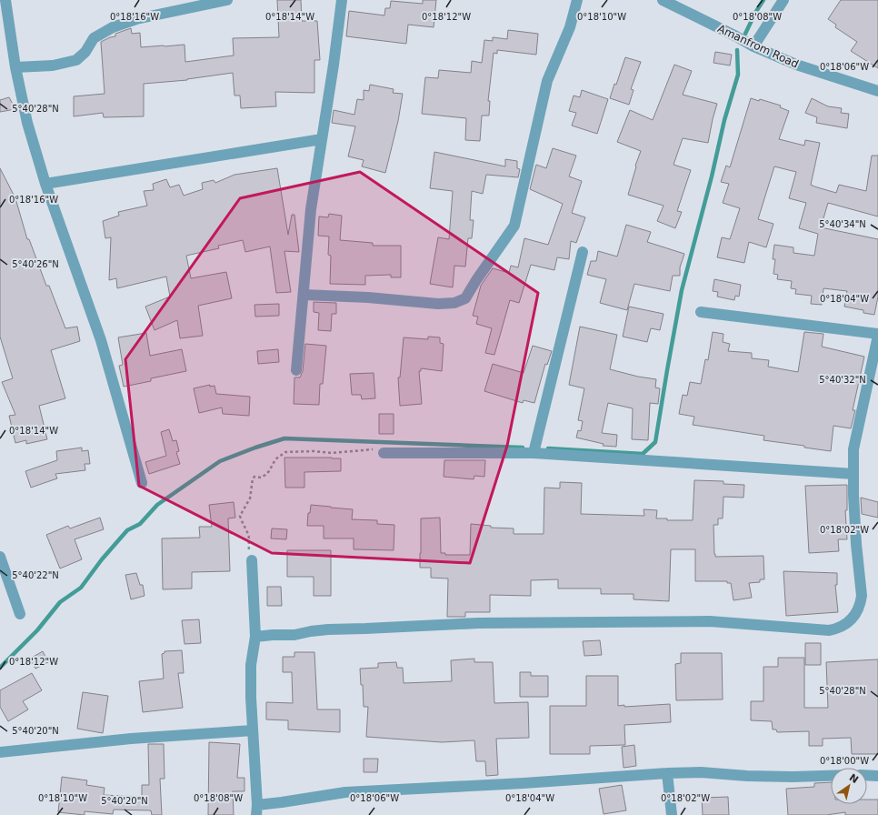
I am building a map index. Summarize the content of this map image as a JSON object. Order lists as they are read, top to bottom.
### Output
{
  "streets": {
    "street": ["Amanfrom Road"]
  },
  "north": "top right",
  "coordinates": [
    "0°18'16\"W",
    "0°18'14\"W",
    "0°18'12\"W",
    "0°18'10\"W",
    "0°18'08\"W",
    "0°18'06\"W",
    "5°40'28\"N",
    "5°40'34\"N",
    "5°40'26\"N",
    "0°18'04\"W",
    "5°40'32\"N",
    "0°18'02\"W",
    "5°40'22\"N",
    "5°40'20\"N",
    "0°18'00\"W"
  ]
}
